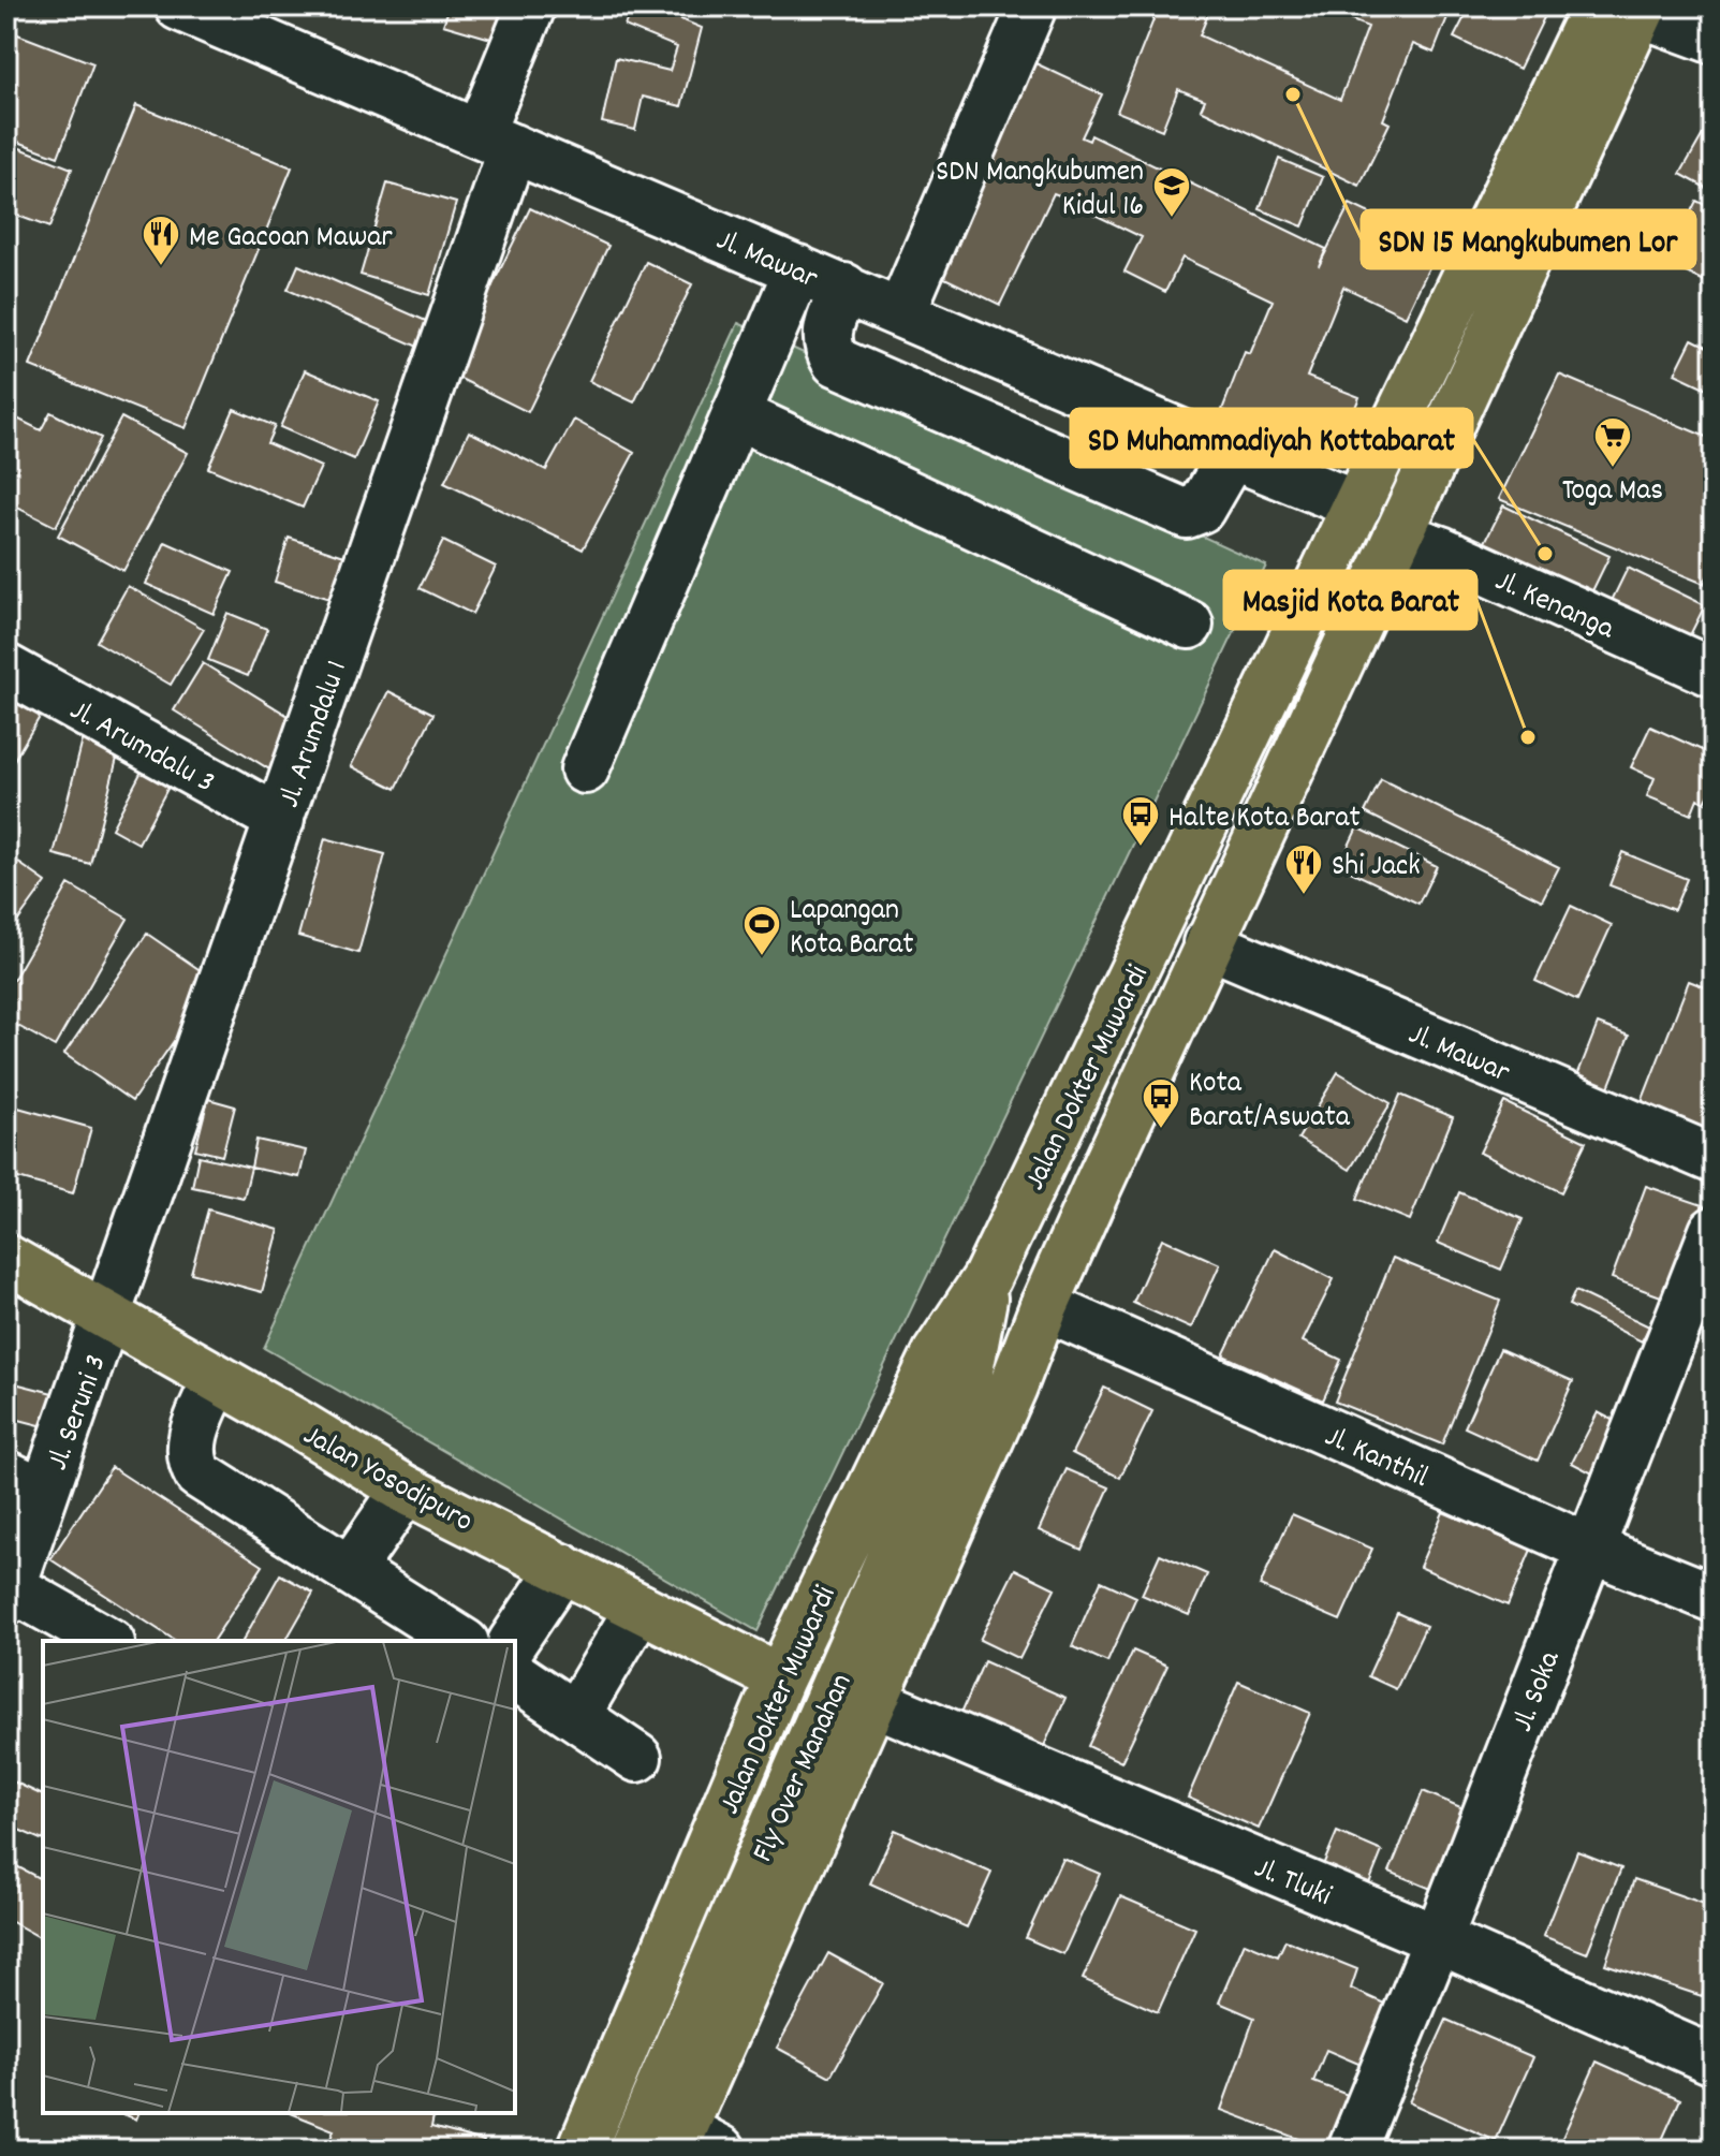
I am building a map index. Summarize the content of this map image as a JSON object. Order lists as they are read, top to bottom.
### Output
{
  "streets": {
    "main road": ["Jalan Dokter Muwardi", "Jalan Yosodipuro", "Fly Over Manahan"],
    "street": [
      "Jl. Mawar",
      "Jl. Kenanga",
      "Jl. Arumdalu 1",
      "Jl. Arumdalu 3",
      "Jl. Seruni 3",
      "Jl. Kanthil",
      "Jl. Soka",
      "Jl. Tluki"
    ]
  },
  "crossings": [
    ["Jl. Mawar", "Jl. Arumdalu 1"],
    ["Jl. Mawar", "Jalan Dokter Muwardi"],
    ["Jl. Kenanga", "Jalan Dokter Muwardi"],
    ["Jl. Arumdalu 1", "Jl. Arumdalu 3"],
    ["Jl. Arumdalu 1", "Jl. Seruni 3"],
    ["Jl. Arumdalu 1", "Jalan Yosodipuro"],
    ["Jalan Dokter Muwardi", "Jl. Kanthil"],
    ["Jalan Dokter Muwardi", "Jalan Yosodipuro"],
    ["Jalan Dokter Muwardi", "Jl. Tluki"],
    ["Jl. Seruni 3", "Jalan Yosodipuro"],
    ["Jl. Kanthil", "Jl. Soka"],
    ["Jl. Soka", "Jl. Tluki"]
  ],
  "places": {
    "other": ["SDN 15 Mangkubumen Lor", "SD Muhammadiyah Kottabarat", "Masjid Kota Barat"],
    "school or university": ["SDN Mangkubumen Kidul 16"],
    "restaurant": ["Me Gacoan Mawar", "Shi Jack"],
    "supermarket": ["Toga Mas"],
    "bus stop": ["Halte Kota Barat", "Kota Barat/Aswata"],
    "sports": ["Lapangan Kota Barat"]
  }
}
